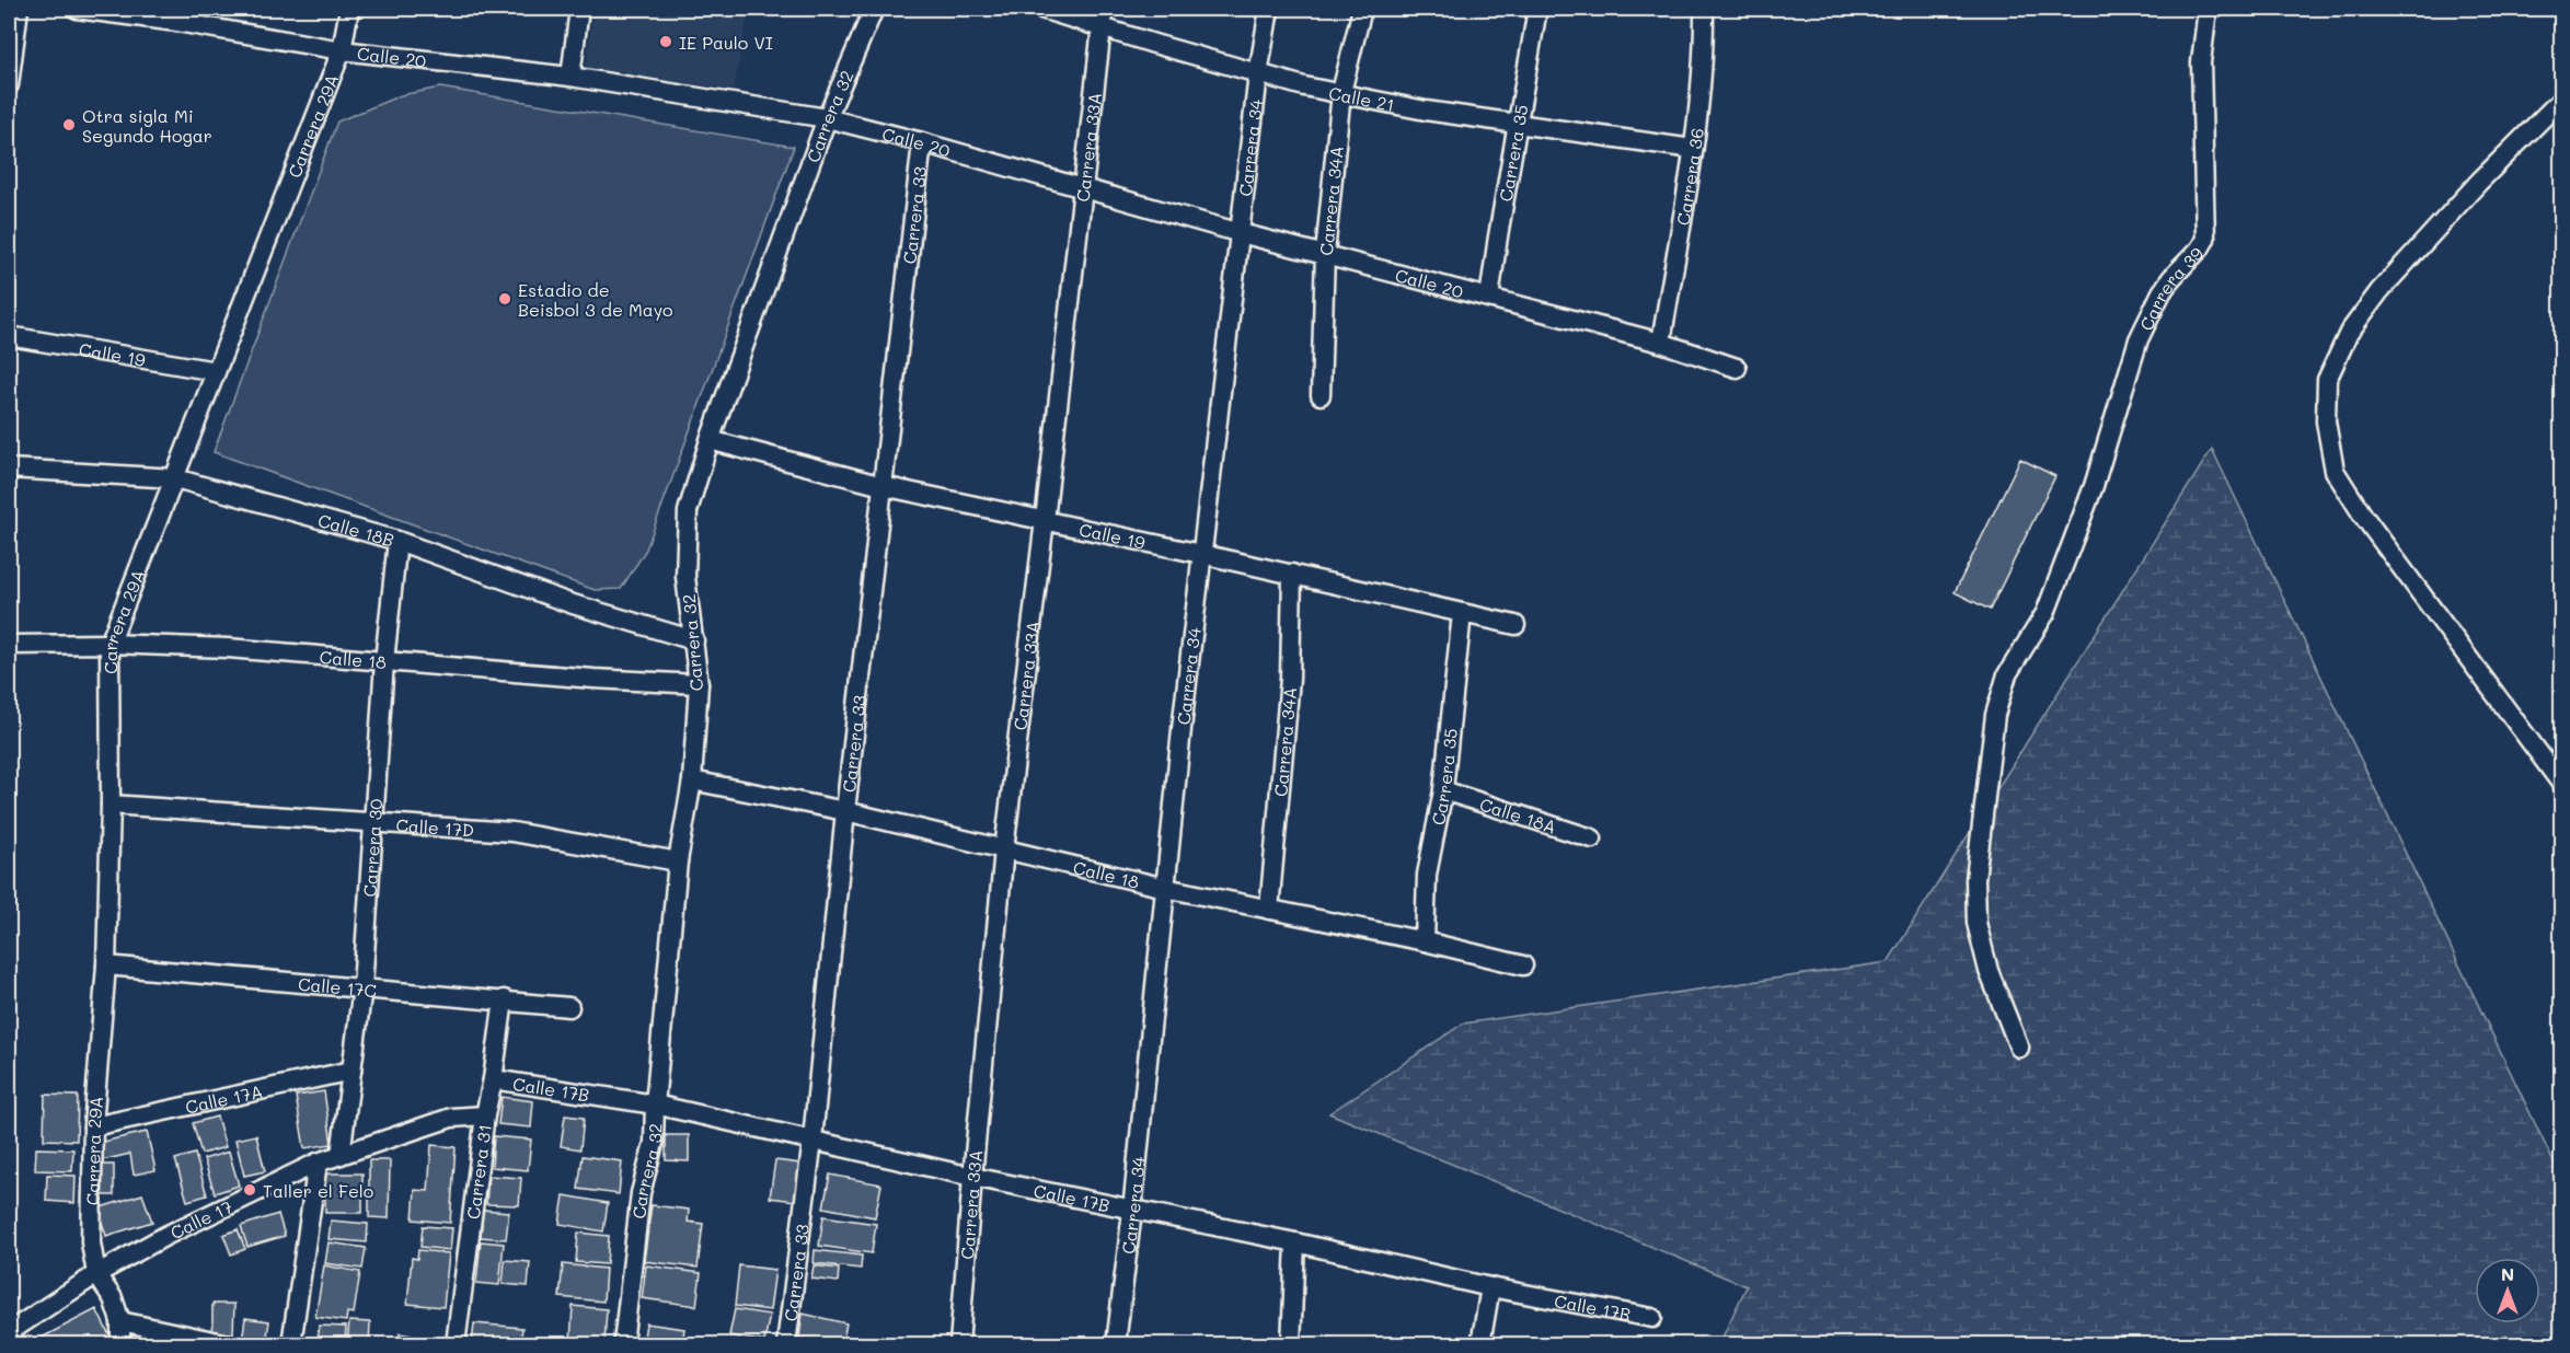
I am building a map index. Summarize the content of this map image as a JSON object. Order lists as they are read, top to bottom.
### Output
{
  "streets": {
    "street": [
      "Calle 20",
      "Calle 21",
      "Carrera 32",
      "Carrera 29A",
      "Carrera 33A",
      "Carrera 34",
      "Carrera 35",
      "Carrera 36",
      "Carrera 34A",
      "Carrera 33",
      "Carrera 39",
      "Calle 19",
      "Calle 18B",
      "Calle 18",
      "Calle 18A",
      "Calle 17D",
      "Carrera 30",
      "Calle 17C",
      "Calle 17B",
      "Calle 17A",
      "Carrera 31",
      "Calle 17"
    ]
  },
  "crossings": [
    ["Calle 20", "Carrera 32"],
    ["Calle 20", "Carrera 29A"],
    ["Calle 20", "Carrera 33A"],
    ["Calle 20", "Carrera 34"],
    ["Calle 20", "Carrera 35"],
    ["Calle 20", "Carrera 36"],
    ["Calle 20", "Carrera 34A"],
    ["Calle 20", "Carrera 33"],
    ["Calle 21", "Carrera 33A"],
    ["Calle 21", "Carrera 34"],
    ["Calle 21", "Carrera 35"],
    ["Calle 21", "Carrera 36"],
    ["Calle 21", "Carrera 34A"],
    ["Carrera 32", "Calle 19"],
    ["Carrera 32", "Calle 18B"],
    ["Carrera 32", "Calle 18"],
    ["Carrera 32", "Calle 17D"],
    ["Carrera 32", "Calle 17B"],
    ["Carrera 29A", "Calle 19"],
    ["Carrera 29A", "Calle 18B"],
    ["Carrera 29A", "Calle 18"],
    ["Carrera 29A", "Calle 17D"],
    ["Carrera 29A", "Calle 17C"],
    ["Carrera 29A", "Calle 17A"],
    ["Carrera 29A", "Calle 17"],
    ["Carrera 33A", "Calle 19"],
    ["Carrera 33A", "Calle 18"],
    ["Carrera 33A", "Calle 17B"],
    ["Carrera 34", "Calle 19"],
    ["Carrera 34", "Calle 18"],
    ["Carrera 34", "Calle 17B"],
    ["Carrera 35", "Calle 19"],
    ["Carrera 35", "Calle 18"],
    ["Carrera 35", "Calle 18A"],
    ["Carrera 34A", "Calle 19"],
    ["Carrera 34A", "Calle 18"],
    ["Carrera 33", "Calle 19"],
    ["Carrera 33", "Calle 18"],
    ["Carrera 33", "Calle 17B"],
    ["Calle 18B", "Carrera 30"],
    ["Calle 18", "Carrera 30"],
    ["Calle 17D", "Carrera 30"],
    ["Carrera 30", "Calle 17C"],
    ["Carrera 30", "Calle 17A"],
    ["Carrera 30", "Calle 17"],
    ["Calle 17C", "Carrera 31"],
    ["Calle 17B", "Carrera 31"],
    ["Carrera 31", "Calle 17"]
  ],
  "places": [
    "IE Paulo VI",
    "Otra sigla Mi Segundo Hogar",
    "Estadio de Beisbol 3 de Mayo",
    "Taller el Felo"
  ],
  "north": "top"
}
